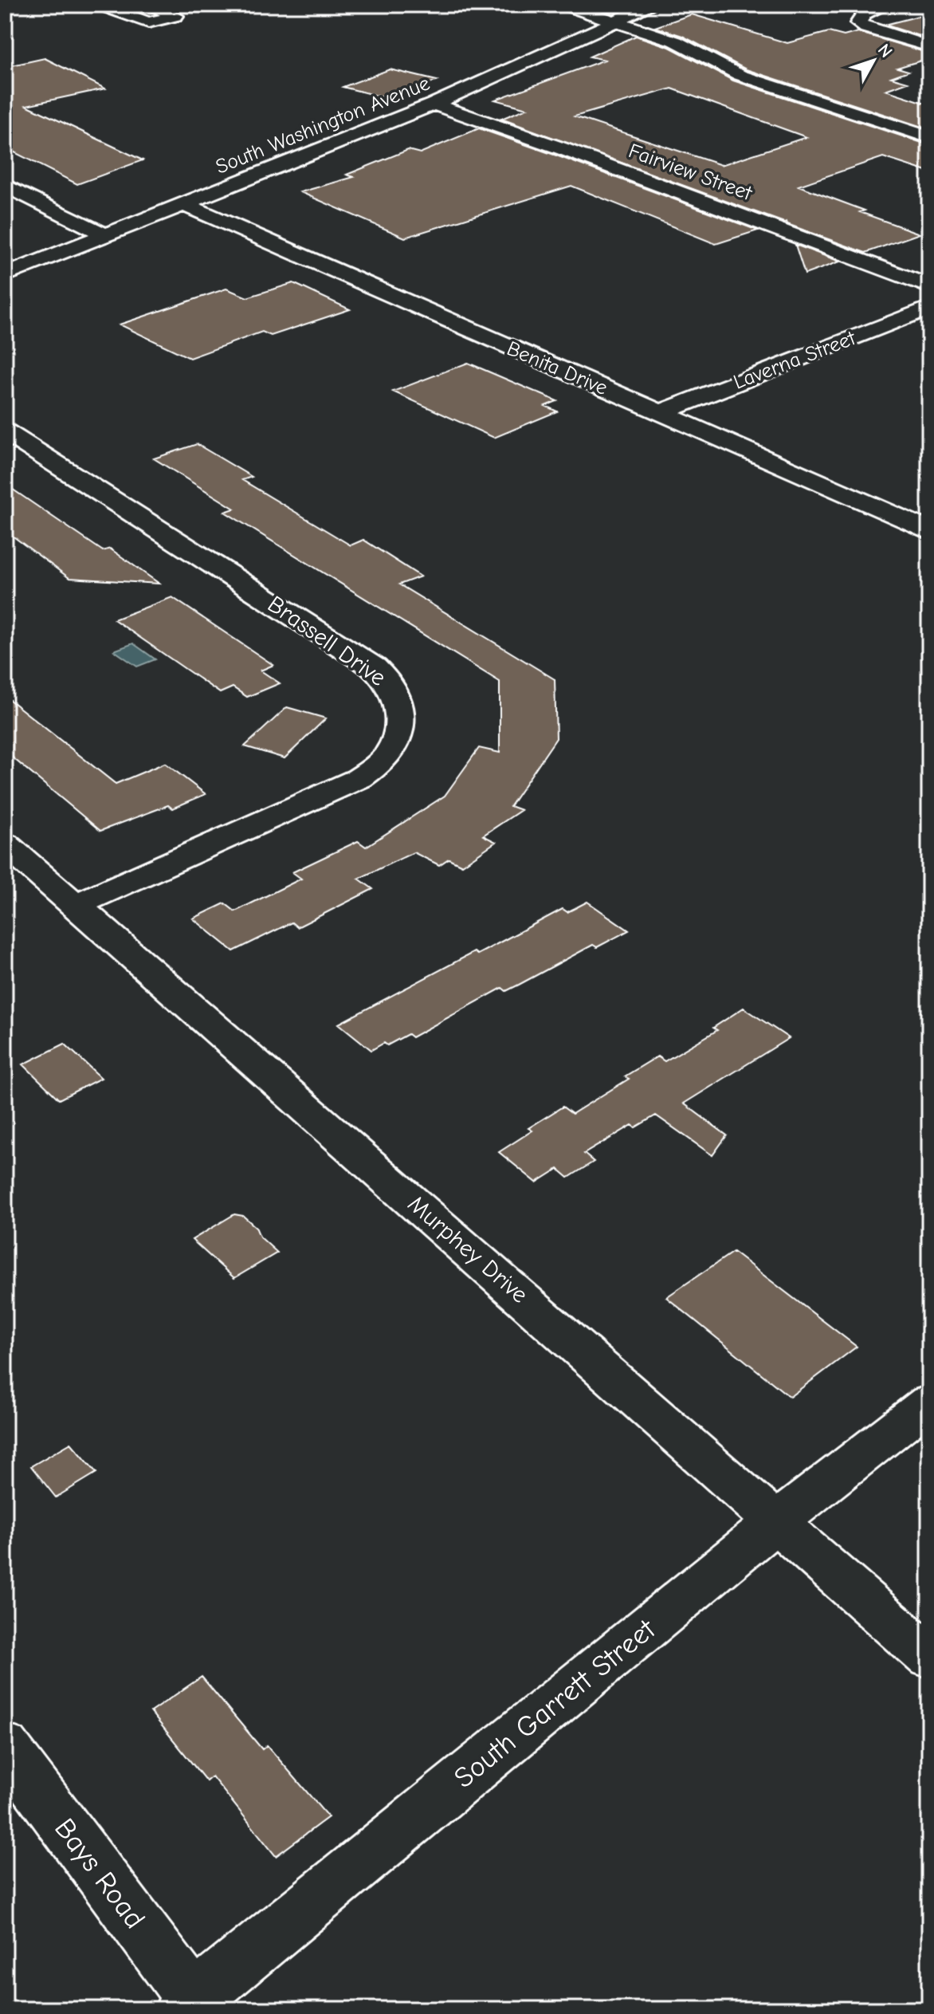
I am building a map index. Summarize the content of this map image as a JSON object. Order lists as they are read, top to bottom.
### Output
{
  "streets": {
    "street": [
      "South Washington Avenue",
      "Fairview Street",
      "Laverna Street",
      "Benita Drive",
      "Brassell Drive",
      "Murphey Drive",
      "South Garrett Street",
      "Bays Road"
    ]
  },
  "crossings": [
    ["South Washington Avenue", "Fairview Street"],
    ["South Washington Avenue", "Benita Drive"],
    ["Laverna Street", "Benita Drive"],
    ["Brassell Drive", "Murphey Drive"],
    ["Murphey Drive", "South Garrett Street"],
    ["South Garrett Street", "Bays Road"]
  ],
  "north": "top right"
}
